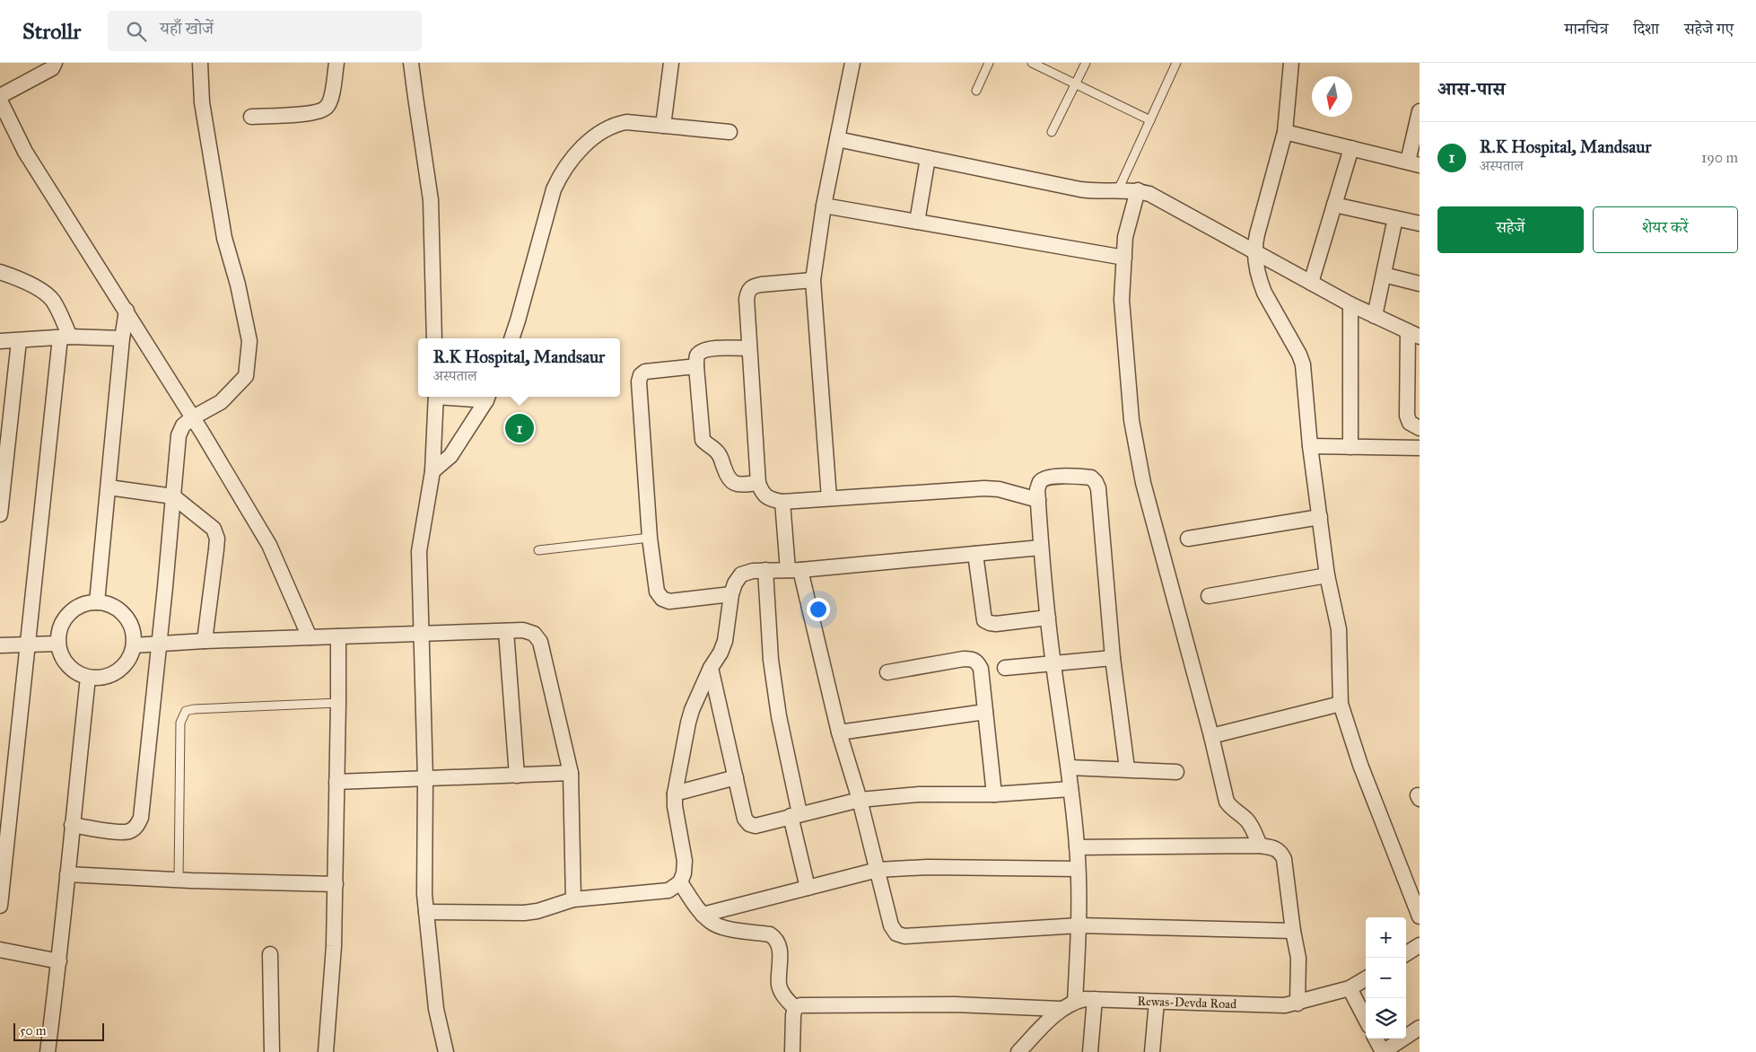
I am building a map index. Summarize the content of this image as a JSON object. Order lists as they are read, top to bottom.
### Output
{
  "streets": {
    "street": ["Rewas-Devda Road"]
  },
  "scale_bar": "50 m",
  "north": "bottom",
  "page": {
    "header": "Strollr",
    "search": "यहाँ खोजें",
    "nav": ["मानचित्र", "दिशा", "सहेजे गए"],
    "heading": "आस-पास",
    "list": [
      {
        "mark": "1",
        "name": "R.K Hospital, Mandsaur",
        "note": "अस्पताल",
        "value": "190 m"
      }
    ],
    "buttons": ["सहेजें", "शेयर करें"],
    "popup": ["R.K Hospital, Mandsaur", "अस्पताल"],
    "pins": "1",
    "map_buttons": ["+", "−"],
    "scale": "50 m"
  }
}
